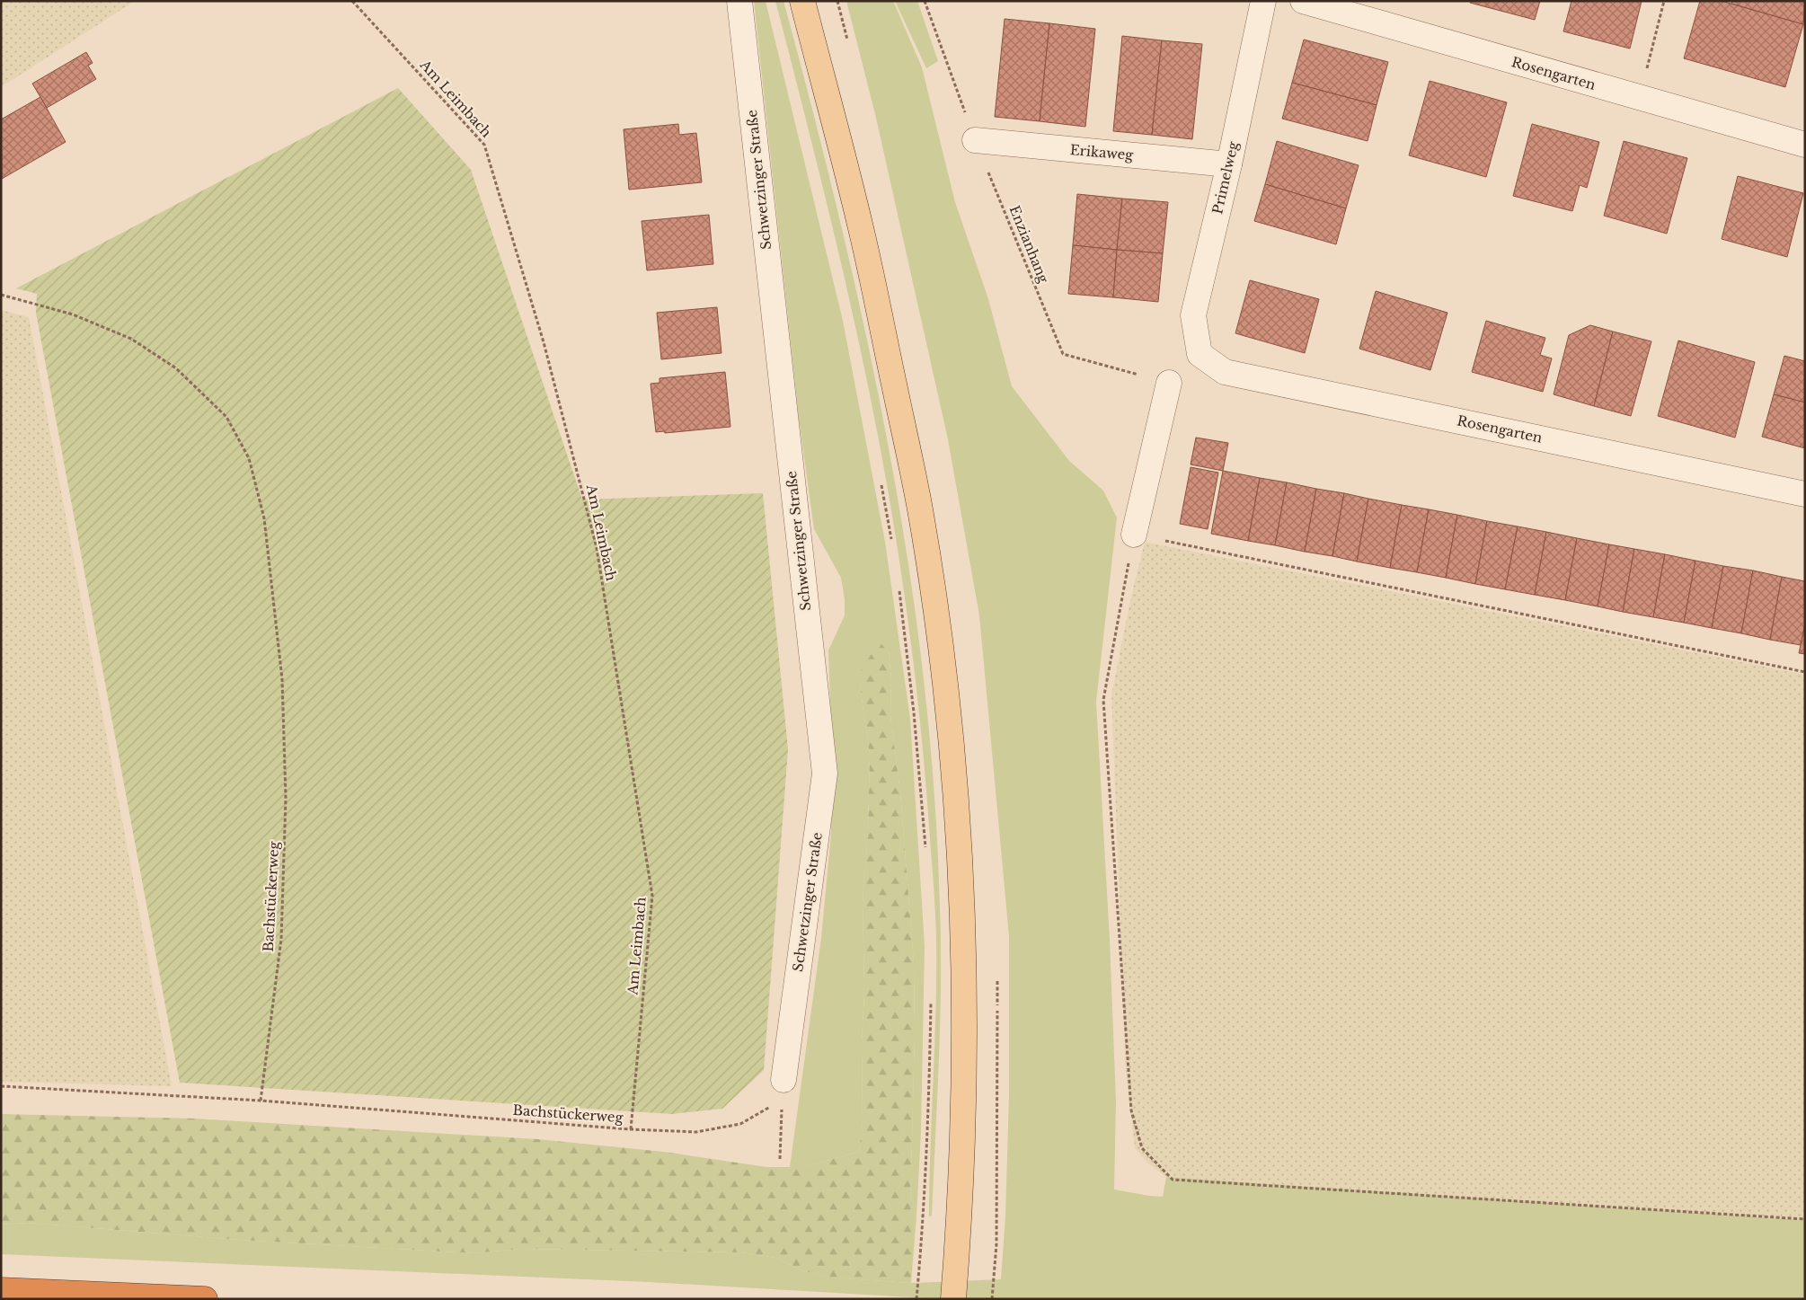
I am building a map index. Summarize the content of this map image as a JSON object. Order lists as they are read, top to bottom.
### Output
{
  "streets": {
    "street": [
      "Rosengarten",
      "Erikaweg",
      "Primelweg",
      "Schwetzinger Straße"
    ],
    "path": ["Am Leimbach", "Enzianhang", "Bachstückerweg"]
  },
  "crossings": [
    ["Rosengarten", "Primelweg"],
    ["Am Leimbach", "Bachstückerweg"],
    ["Erikaweg", "Primelweg"],
    ["Erikaweg", "Enzianhang"],
    ["Schwetzinger Straße", "Bachstückerweg"]
  ]
}
